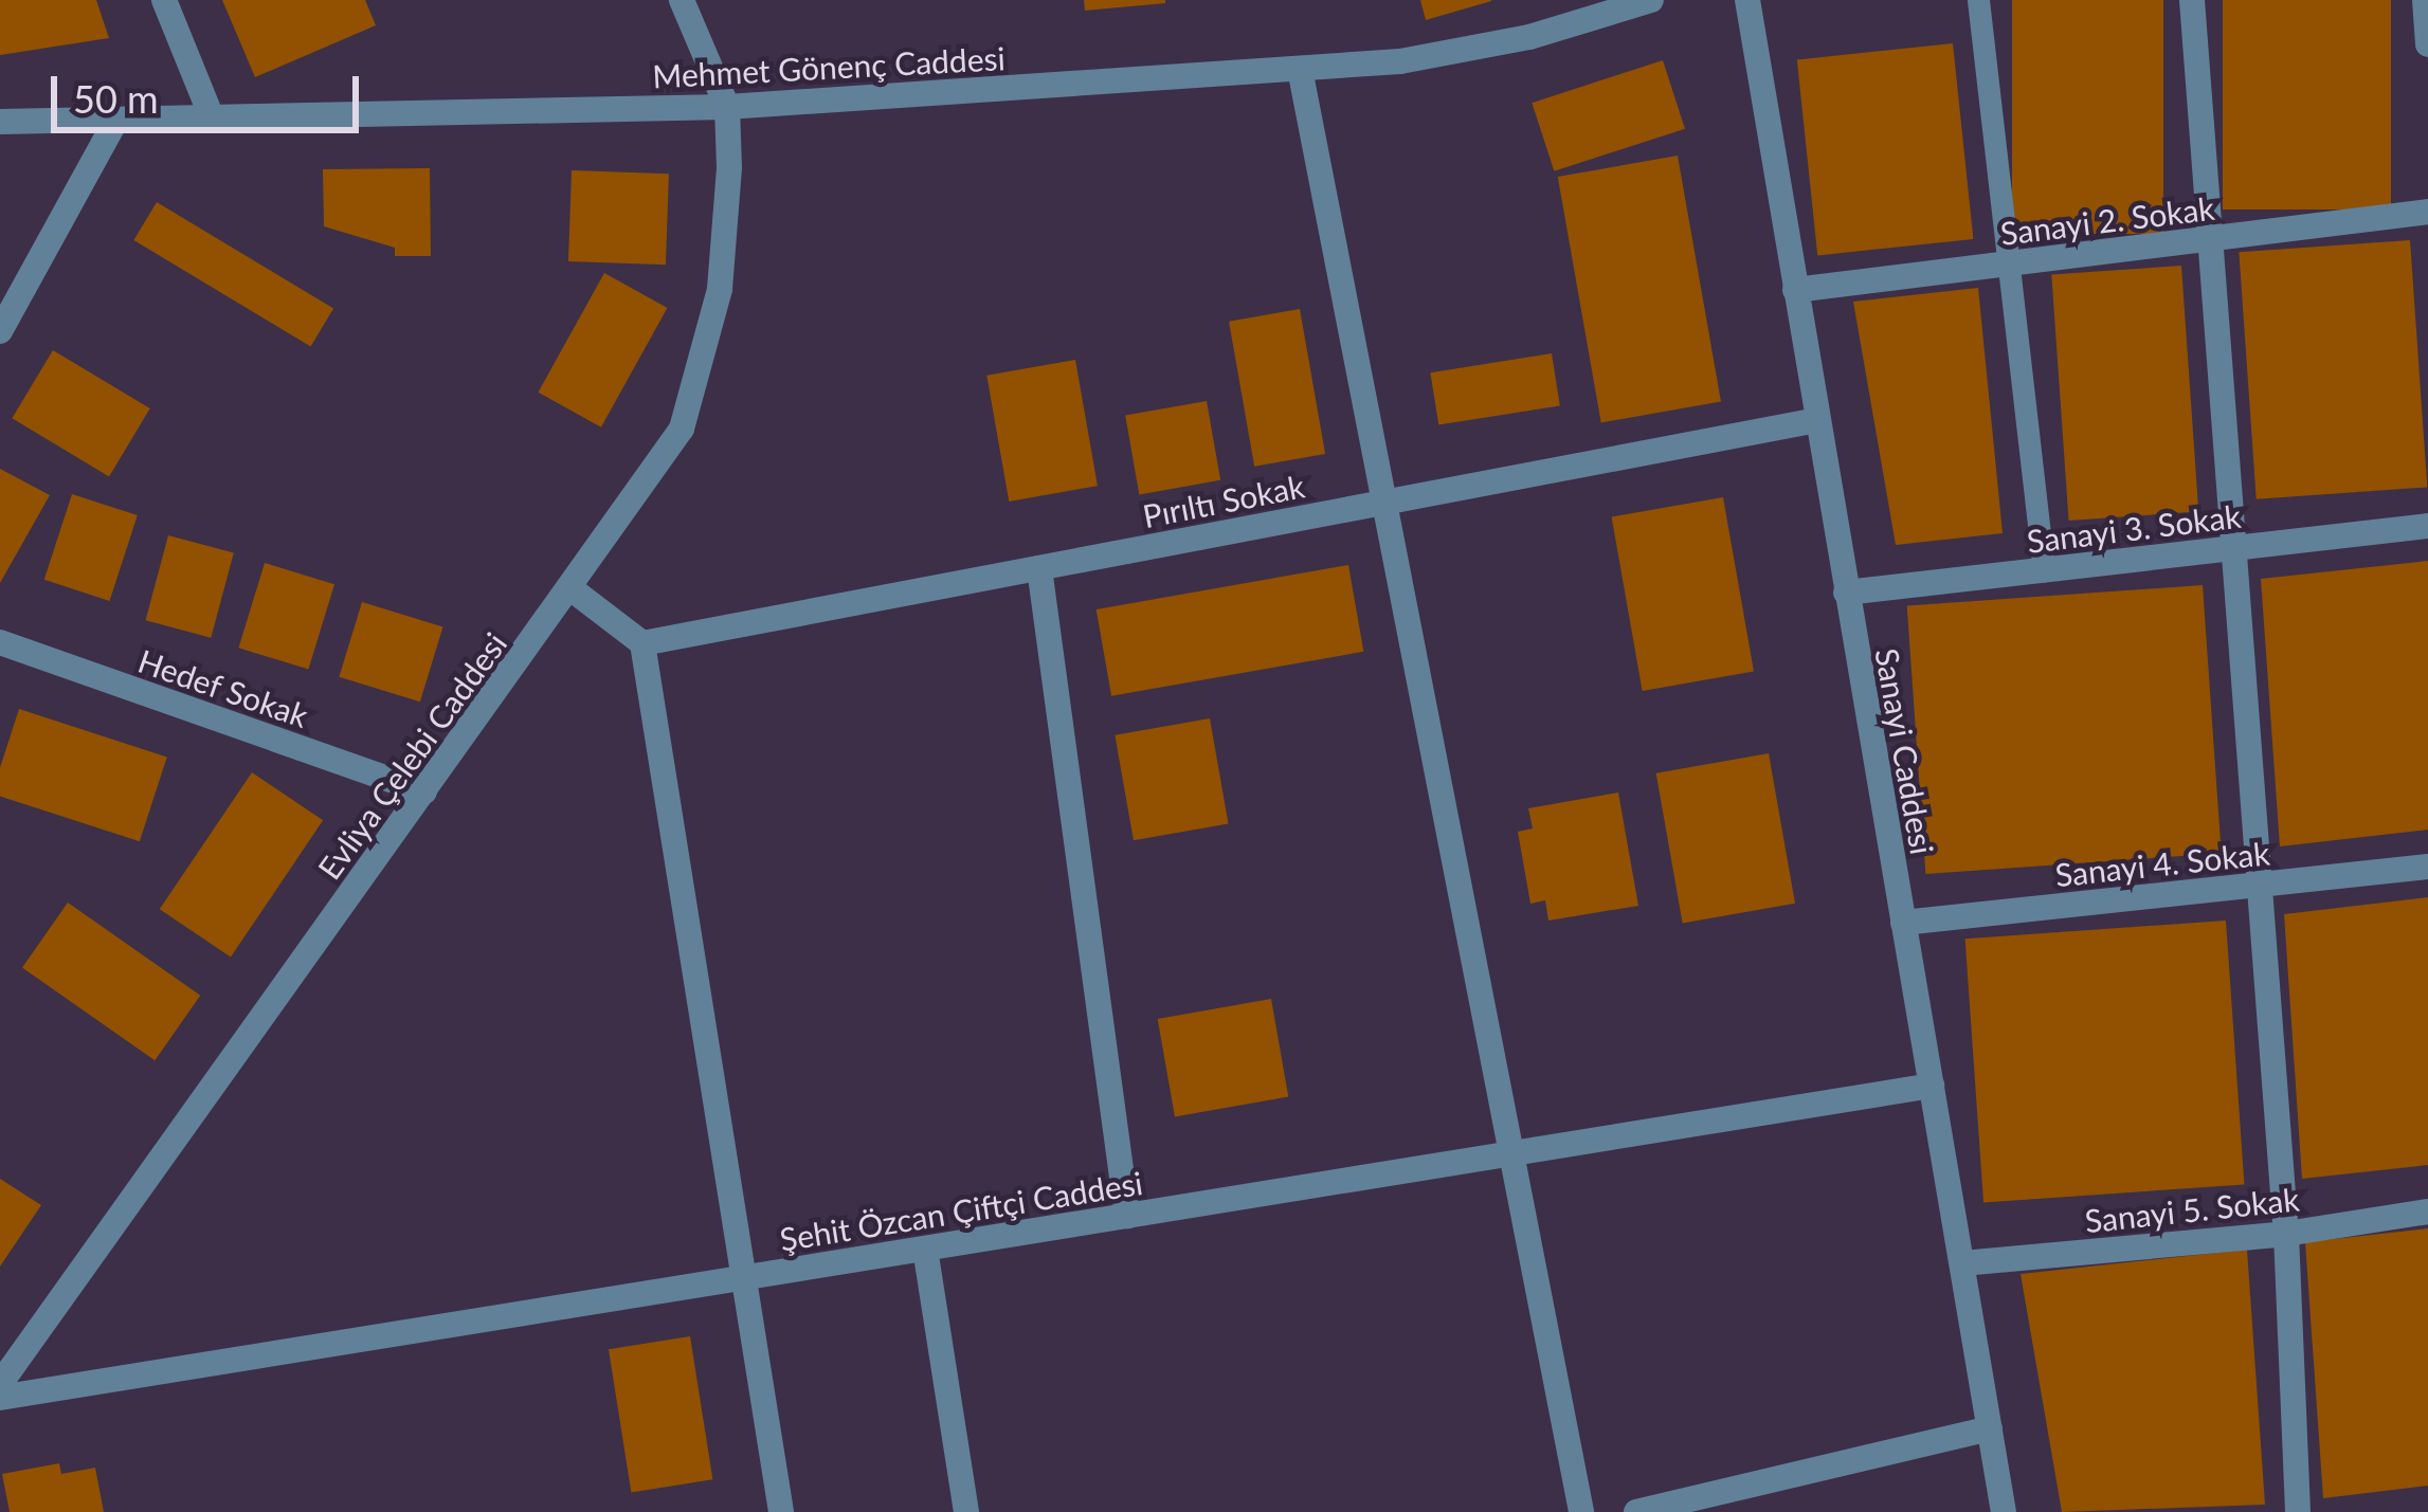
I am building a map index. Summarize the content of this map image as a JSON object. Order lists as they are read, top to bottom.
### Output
{
  "streets": {
    "street": [
      "Mehmet Gönenç Caddesi",
      "Sanayi 2. Sokak",
      "Pırıltı Sokak",
      "Sanayi 3. Sokak",
      "Hedef Sokak",
      "Sanayi Caddesi",
      "Evliya Çelebi Caddesi",
      "Sanayi 4. Sokak",
      "Sanayi 5. Sokak",
      "Şehit Özcan Çiftçi Caddesi"
    ]
  },
  "crossings": [
    ["Mehmet Gönenç Caddesi", "Evliya Çelebi Caddesi"],
    ["Sanayi 2. Sokak", "Sanayi Caddesi"],
    ["Pırıltı Sokak", "Sanayi Caddesi"],
    ["Sanayi 3. Sokak", "Sanayi Caddesi"],
    ["Hedef Sokak", "Evliya Çelebi Caddesi"],
    ["Sanayi Caddesi", "Sanayi 4. Sokak"],
    ["Sanayi Caddesi", "Sanayi 5. Sokak"],
    ["Sanayi Caddesi", "Şehit Özcan Çiftçi Caddesi"]
  ],
  "scale_bar": "50 m"
}
